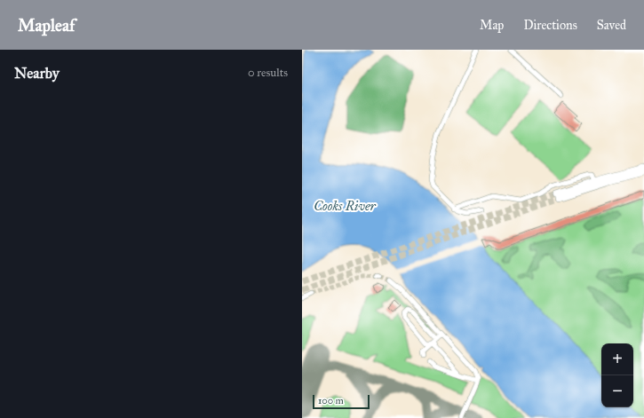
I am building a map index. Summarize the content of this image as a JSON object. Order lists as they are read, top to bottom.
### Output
{
  "water": ["Cooks River"],
  "scale_bar": "100 m",
  "page": {
    "header": "Mapleaf",
    "nav": ["Map", "Directions", "Saved"],
    "heading": ["Nearby", "0 results"],
    "map_buttons": ["+", "−"],
    "scale": "100 m"
  }
}
